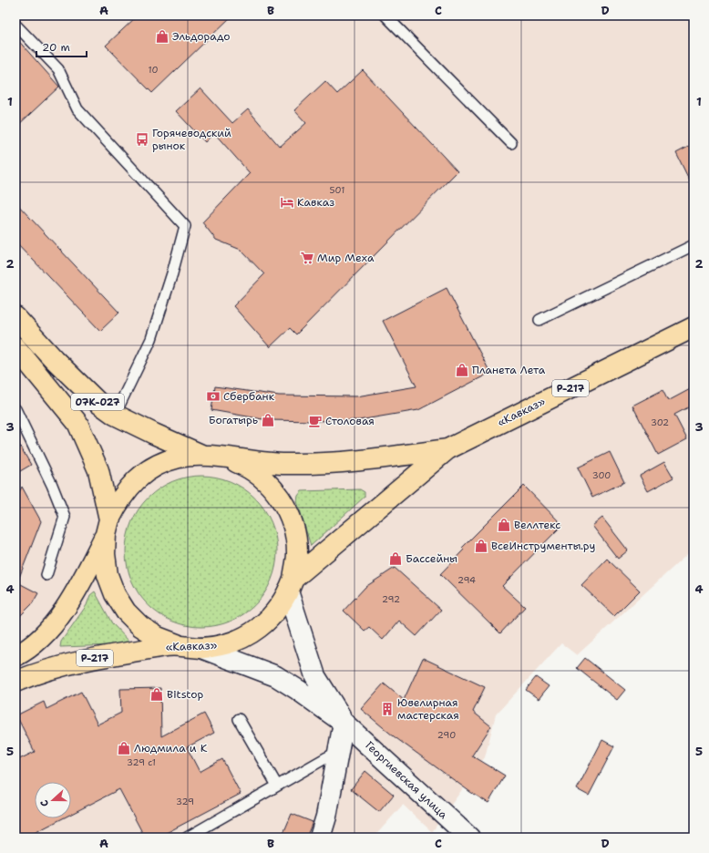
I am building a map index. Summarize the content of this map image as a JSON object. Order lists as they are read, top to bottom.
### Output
{
  "streets": {
    "main road": [
      "Р-217",
      "07К-027",
      "«Кавказ»",
      "Георгиевская улица"
    ]
  },
  "crossings": [
    ["07К-027", "«Кавказ»"]
  ],
  "places": {
    "shop": [
      "Эльдорадо",
      "Планета Лета",
      "Богатырь",
      "Веллтекс",
      "ВсеИнструменты.ру",
      "Бассейны",
      "Bitstop",
      "Людмила и К"
    ],
    "bus stop": ["Горячеводский рынок"],
    "hotel": ["Кавказ"],
    "supermarket": ["Мир Меха"],
    "bank": ["Сбербанк"],
    "cafe": ["Столовая"],
    "building": ["Ювелирная мастерская"]
  },
  "house_numbers": [
    "10",
    "501",
    "302",
    "300",
    "294",
    "292",
    "290",
    "329 с1",
    "329"
  ],
  "scale_bar": "20 m",
  "north": "left",
  "grid": {
    "columns": [
      "A",
      "B",
      "C",
      "D"
    ],
    "rows": [
      "1",
      "2",
      "3",
      "4",
      "5"
    ]
  }
}
